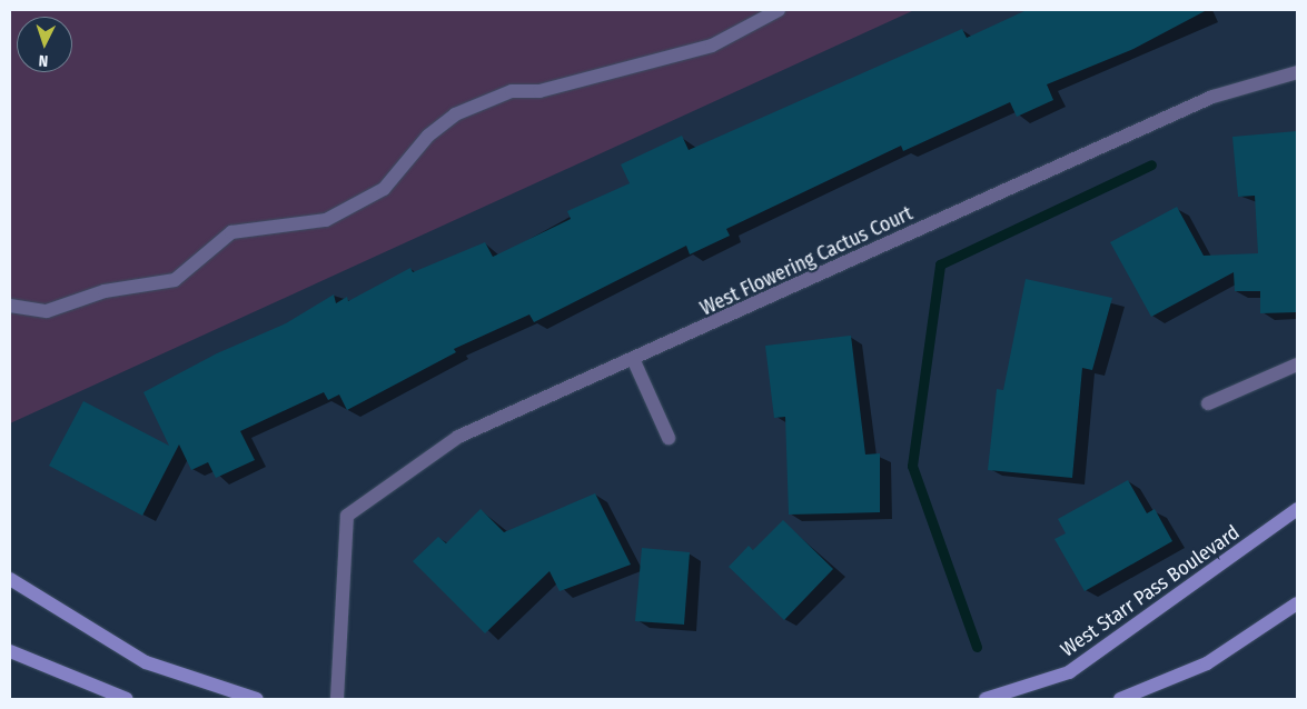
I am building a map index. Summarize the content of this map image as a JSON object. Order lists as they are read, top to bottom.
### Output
{
  "streets": {
    "street": ["West Flowering Cactus Court", "West Starr Pass Boulevard"]
  },
  "north": "bottom"
}
